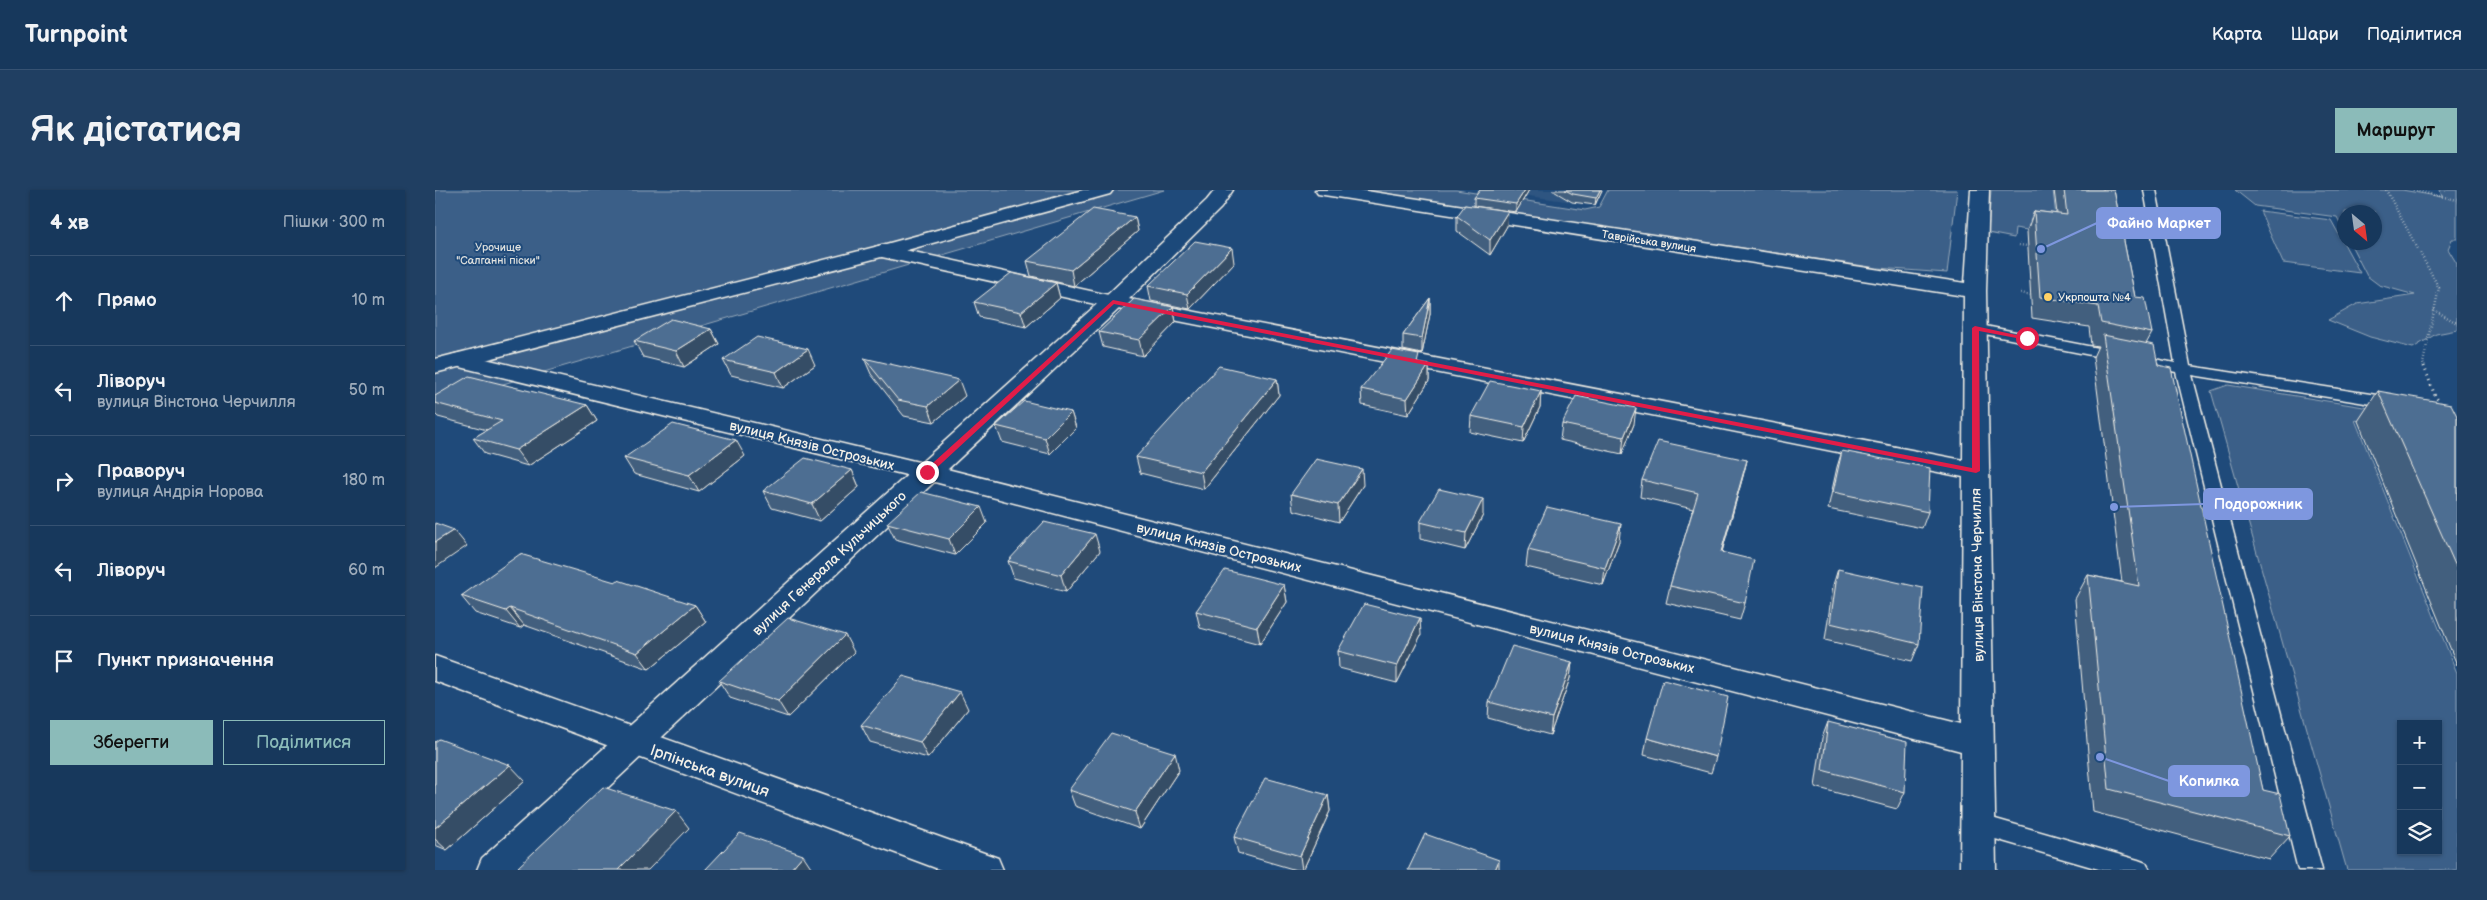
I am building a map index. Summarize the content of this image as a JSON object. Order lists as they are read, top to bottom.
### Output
{
  "streets": {
    "street": [
      "Таврійська вулиця",
      "вулиця Князів Острозьких",
      "вулиця Генерала Кульчицького",
      "вулиця Вінстона Черчилля",
      "Ірпінська вулиця"
    ]
  },
  "crossings": [
    ["Таврійська вулиця", "вулиця Вінстона Черчилля"],
    ["вулиця Князів Острозьких", "вулиця Генерала Кульчицького"],
    ["вулиця Князів Острозьких", "вулиця Вінстона Черчилля"],
    ["вулиця Генерала Кульчицького", "Ірпінська вулиця"]
  ],
  "parks": ["Урочище \"Салганні піски\""],
  "places": [
    "Файно Маркет",
    "Укрпошта №4",
    "Подорожник",
    "Копилка"
  ],
  "north": "bottom right",
  "page": {
    "header": "Turnpoint",
    "nav": ["Карта", "Шари", "Поділитися"],
    "buttons": [
      "Маршрут",
      ["Зберегти", "Поділитися"]
    ],
    "title": "Як дістатися",
    "heading": ["4 хв", "Пішки · 300 m"],
    "list": [
      ["Прямо", "10 m"],
      ["Ліворуч", "вулиця Вінстона Черчилля", "50 m"],
      ["Праворуч", "вулиця Андрія Норова", "180 m"],
      ["Ліворуч", "60 m"],
      "Пункт призначення"
    ],
    "map_buttons": ["+", "−"]
  }
}
